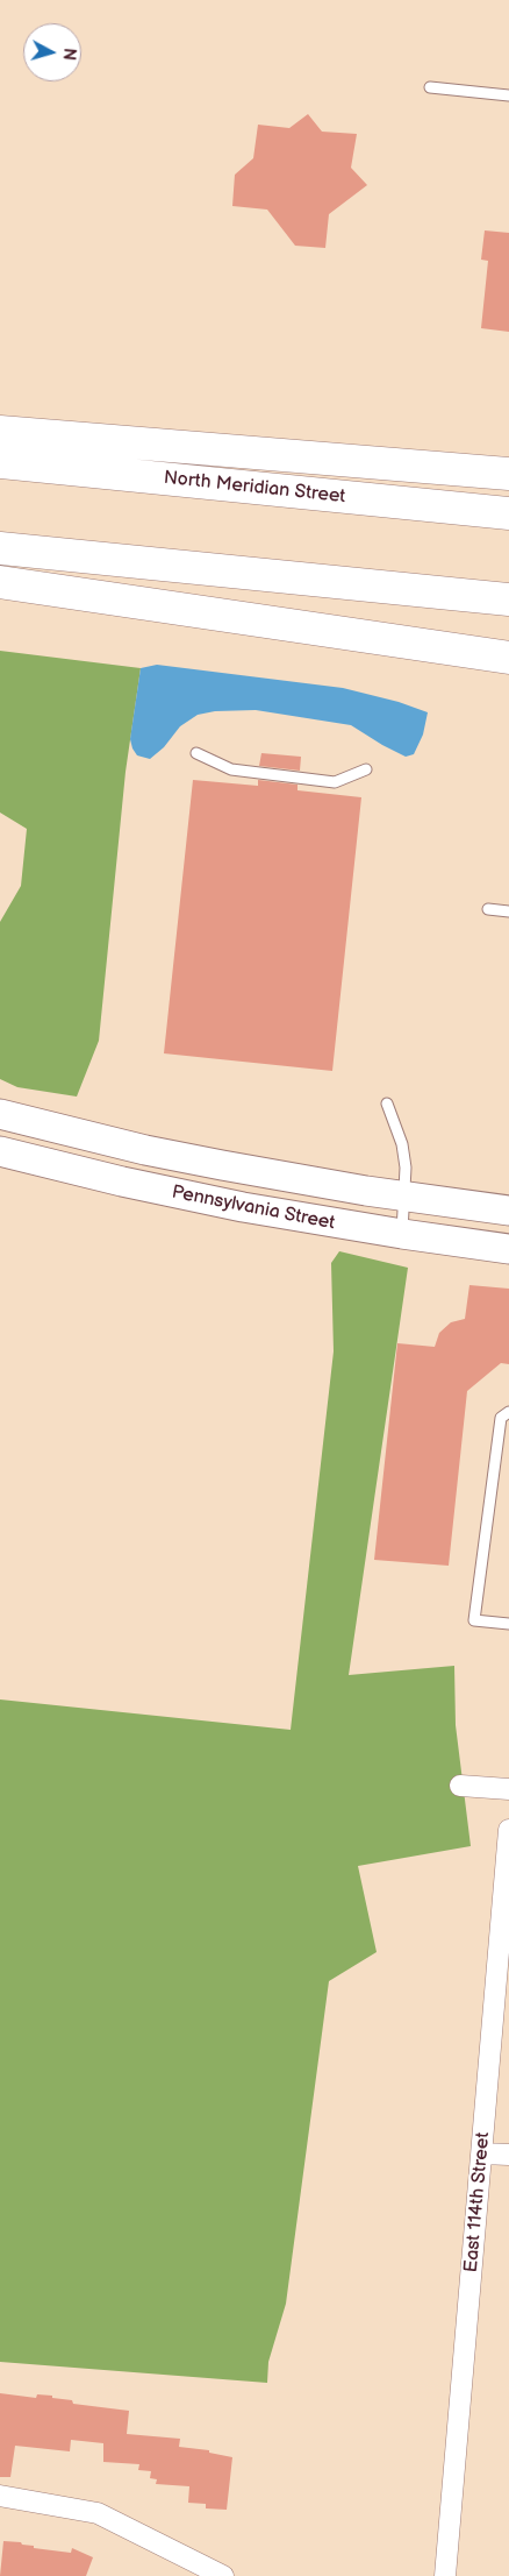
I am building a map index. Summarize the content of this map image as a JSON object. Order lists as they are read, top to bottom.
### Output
{
  "streets": {
    "highway": ["North Meridian Street"],
    "main road": ["Pennsylvania Street"],
    "street": ["East 114th Street"]
  },
  "north": "right"
}
